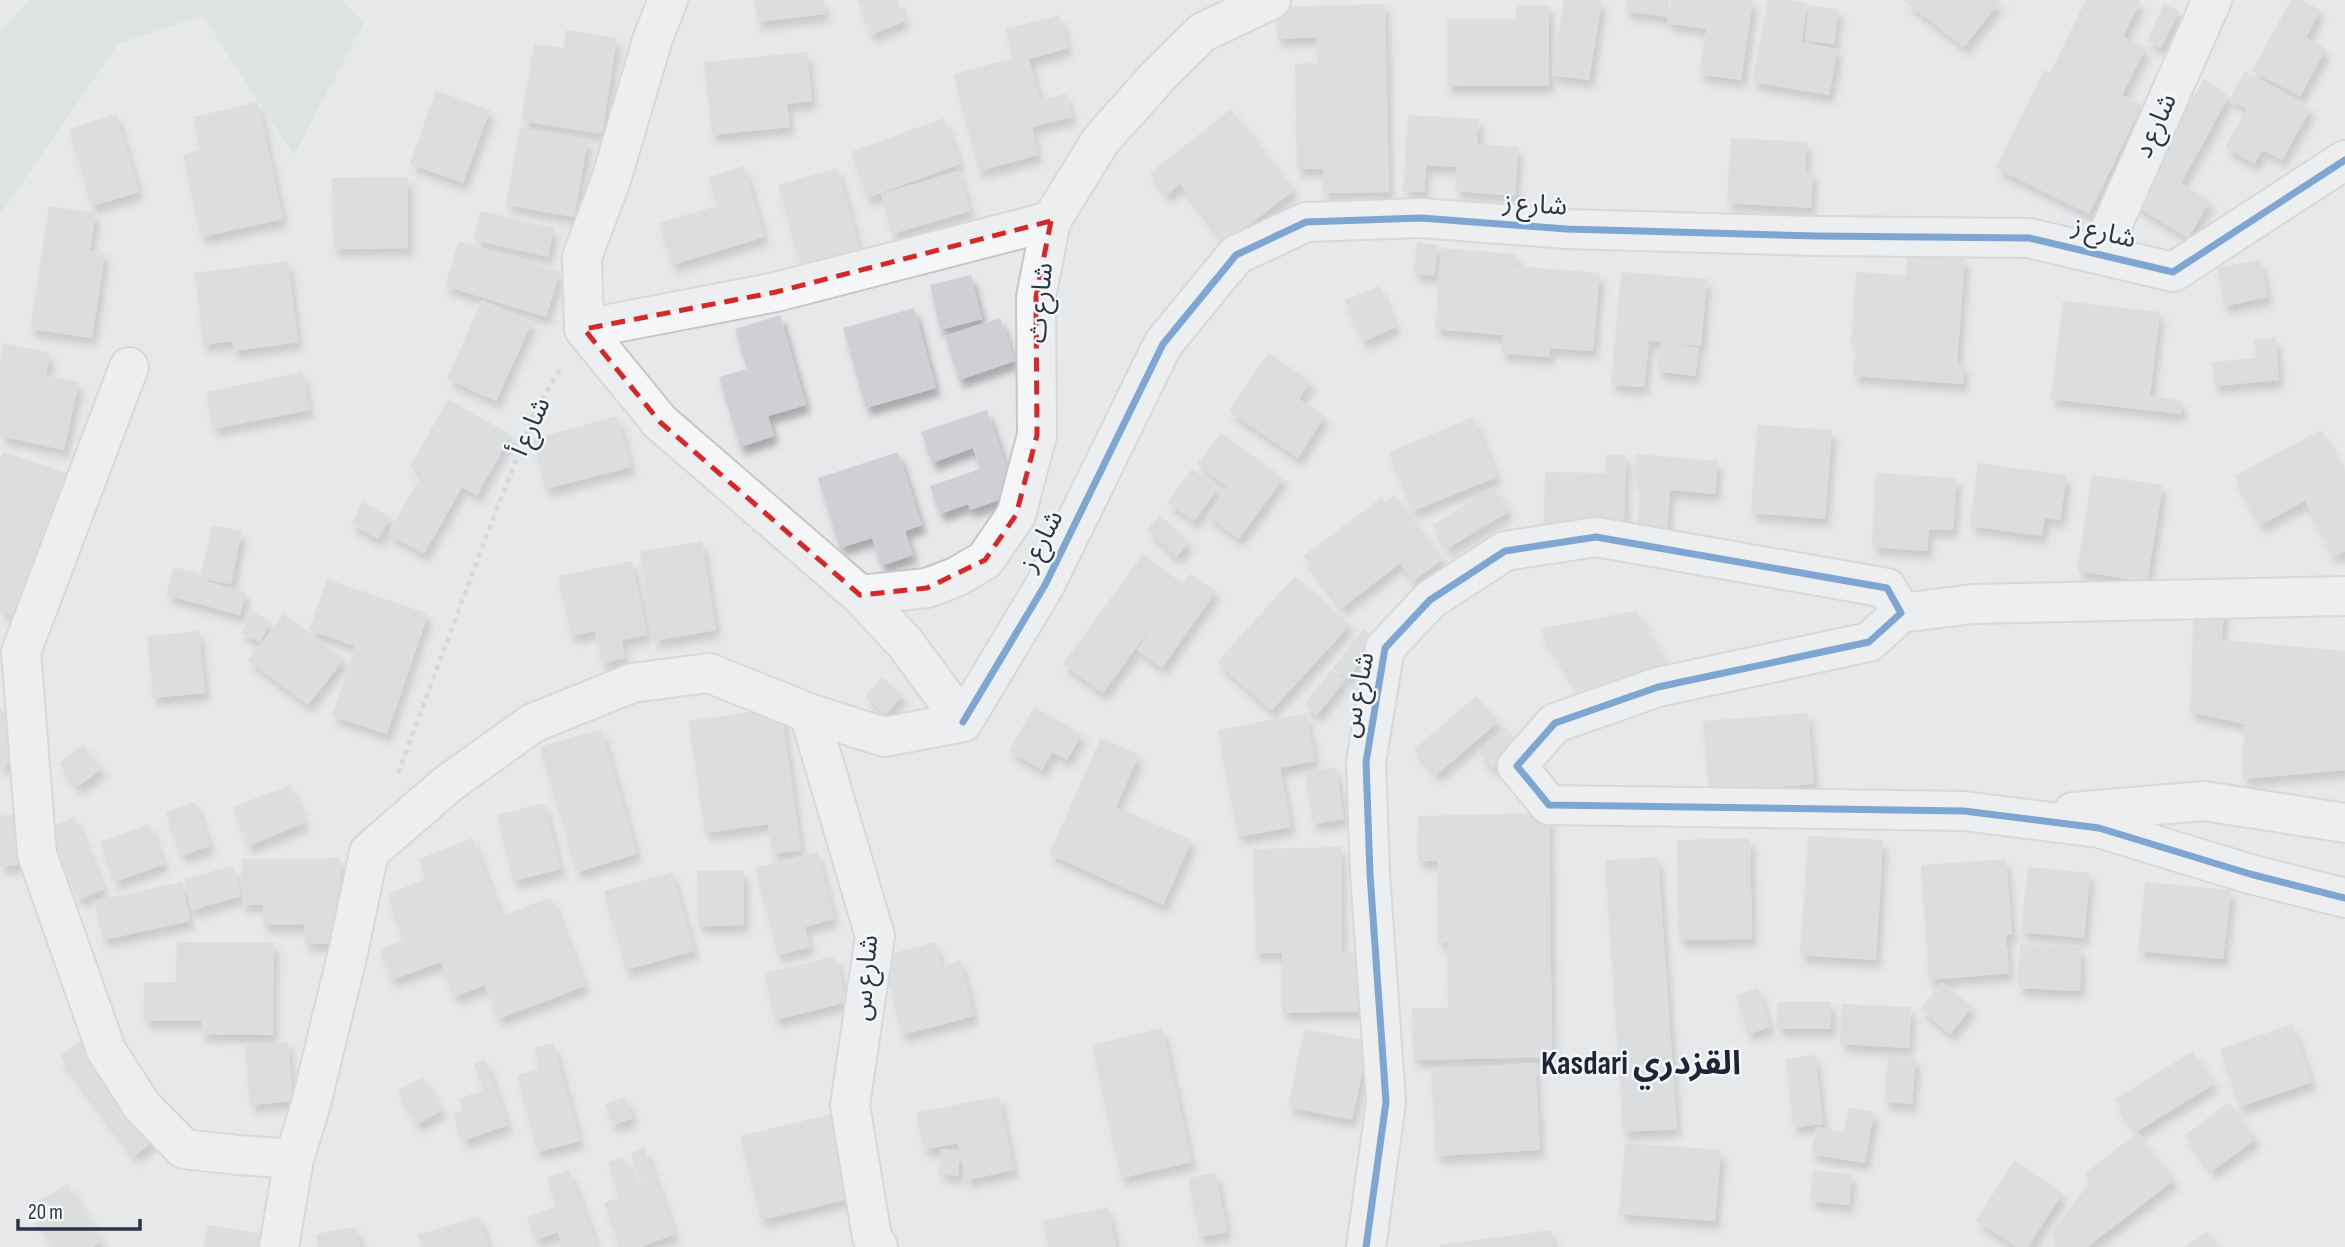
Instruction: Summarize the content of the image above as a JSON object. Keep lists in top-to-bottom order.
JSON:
{
  "streets": {
    "street": [
      "شارع ﺩ",
      "شارع ﺯ",
      "شارع ث",
      "شارع ﺱ"
    ],
    "path": ["شارع أ"]
  },
  "crossings": [
    ["شارع ﺩ", "شارع ﺯ"]
  ],
  "districts": ["Kasdari القزدري"],
  "scale_bar": "20 m"
}
